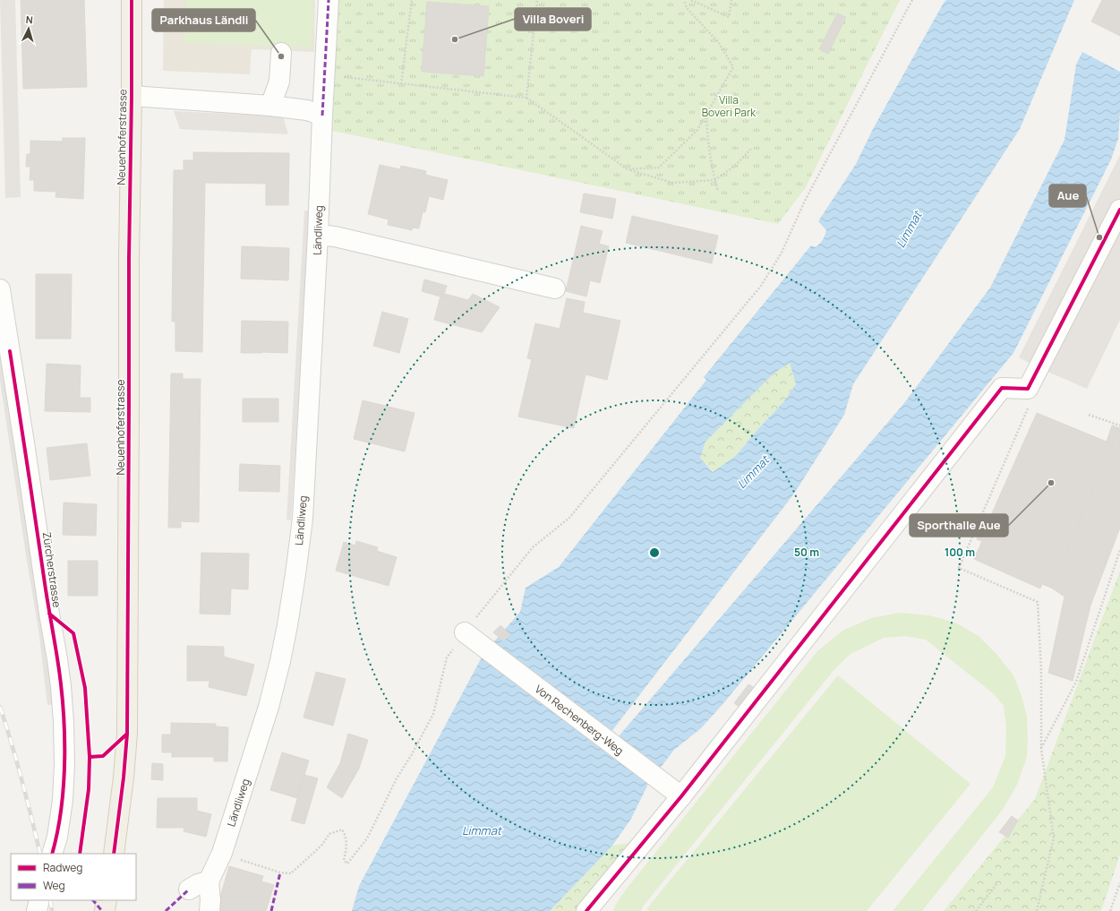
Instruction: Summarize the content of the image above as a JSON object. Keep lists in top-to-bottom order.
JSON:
{
  "streets": {
    "main road": ["Neuenhoferstrasse"],
    "street": ["Ländliweg", "Zürcherstrasse", "Von Rechenberg-Weg"]
  },
  "water": ["Limmat"],
  "parks": ["Villa Boveri Park"],
  "places": [
    "Villa Boveri",
    "Parkhaus Ländli",
    "Aue",
    "Sporthalle Aue"
  ],
  "legend": ["Radweg", "Weg"],
  "north": "top",
  "rings": ["50 m", "100 m"]
}
